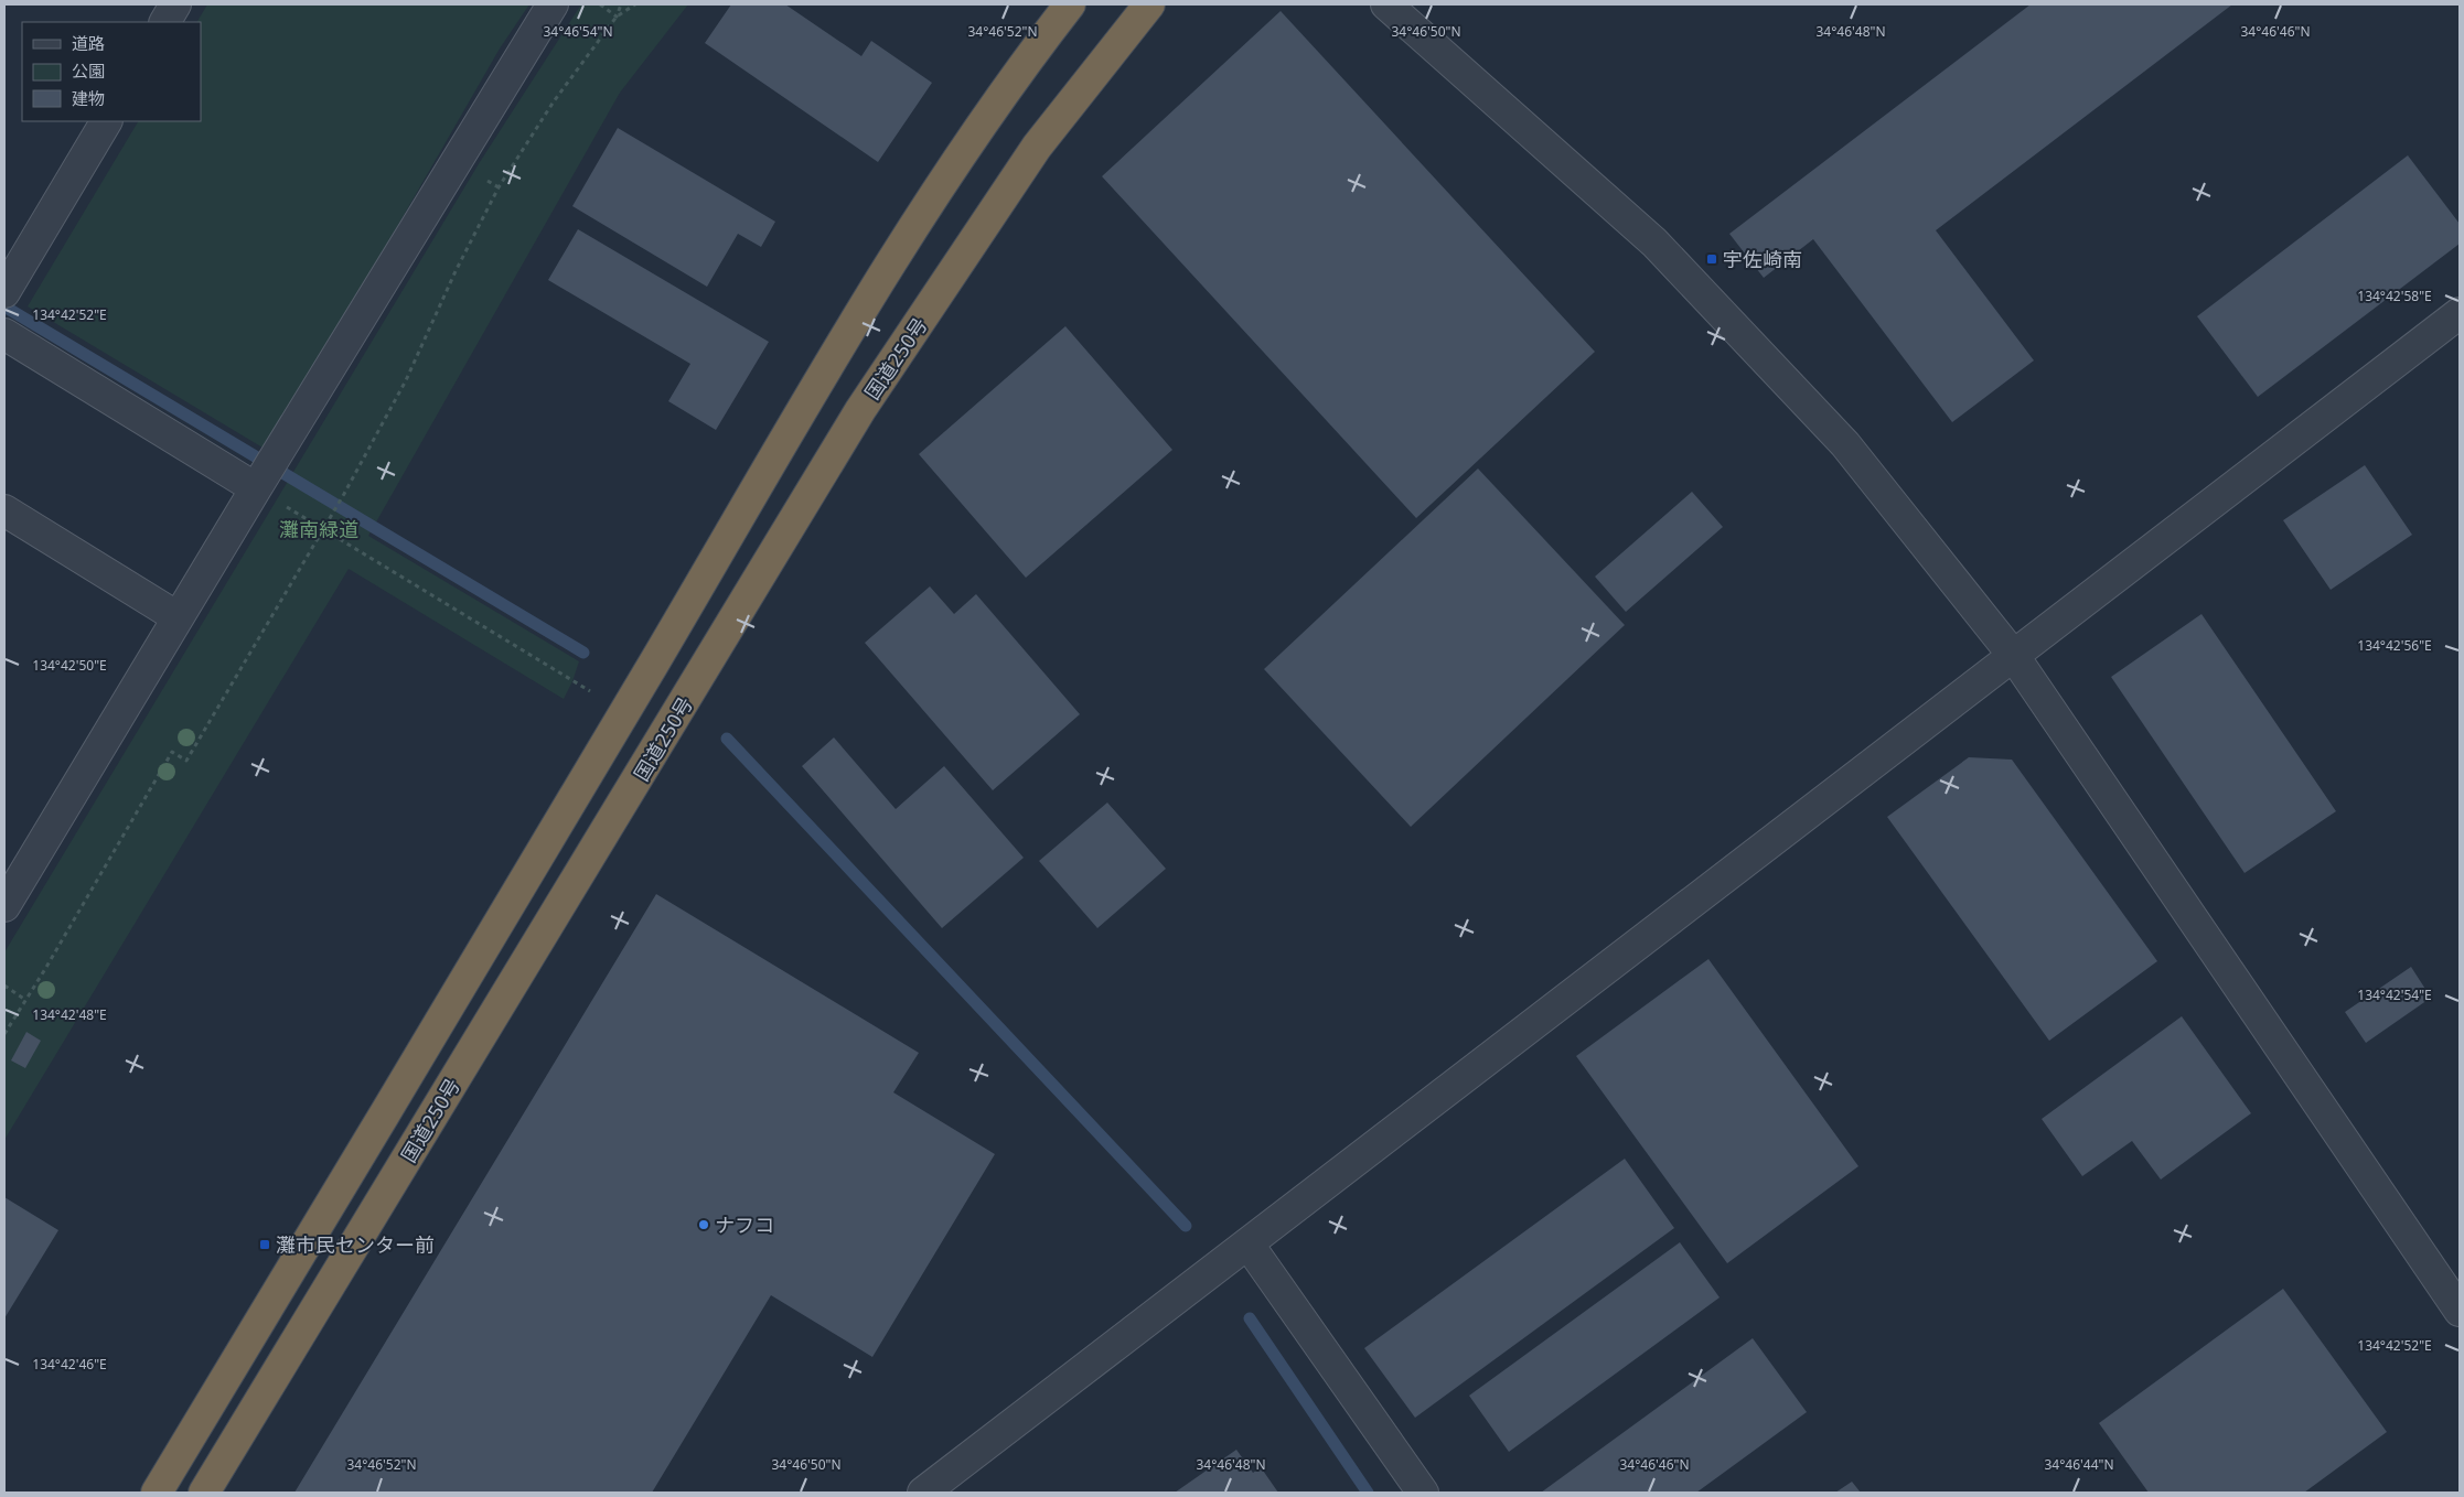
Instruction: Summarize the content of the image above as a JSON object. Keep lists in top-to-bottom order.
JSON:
{
  "streets": {
    "highway": ["国道250号"]
  },
  "parks": ["灘南緑道"],
  "places": {
    "transit": ["宇佐崎南", "灘市民センター前"],
    "other": ["ナフコ"]
  },
  "legend": ["道路", "公園", "建物"],
  "coordinates": [
    "34°46'54\"N",
    "34°46'52\"N",
    "34°46'50\"N",
    "34°46'48\"N",
    "34°46'46\"N",
    "134°42'58\"E",
    "134°42'52\"E",
    "134°42'56\"E",
    "134°42'50\"E",
    "134°42'54\"E",
    "134°42'48\"E",
    "134°42'46\"E",
    "34°46'44\"N"
  ]
}
